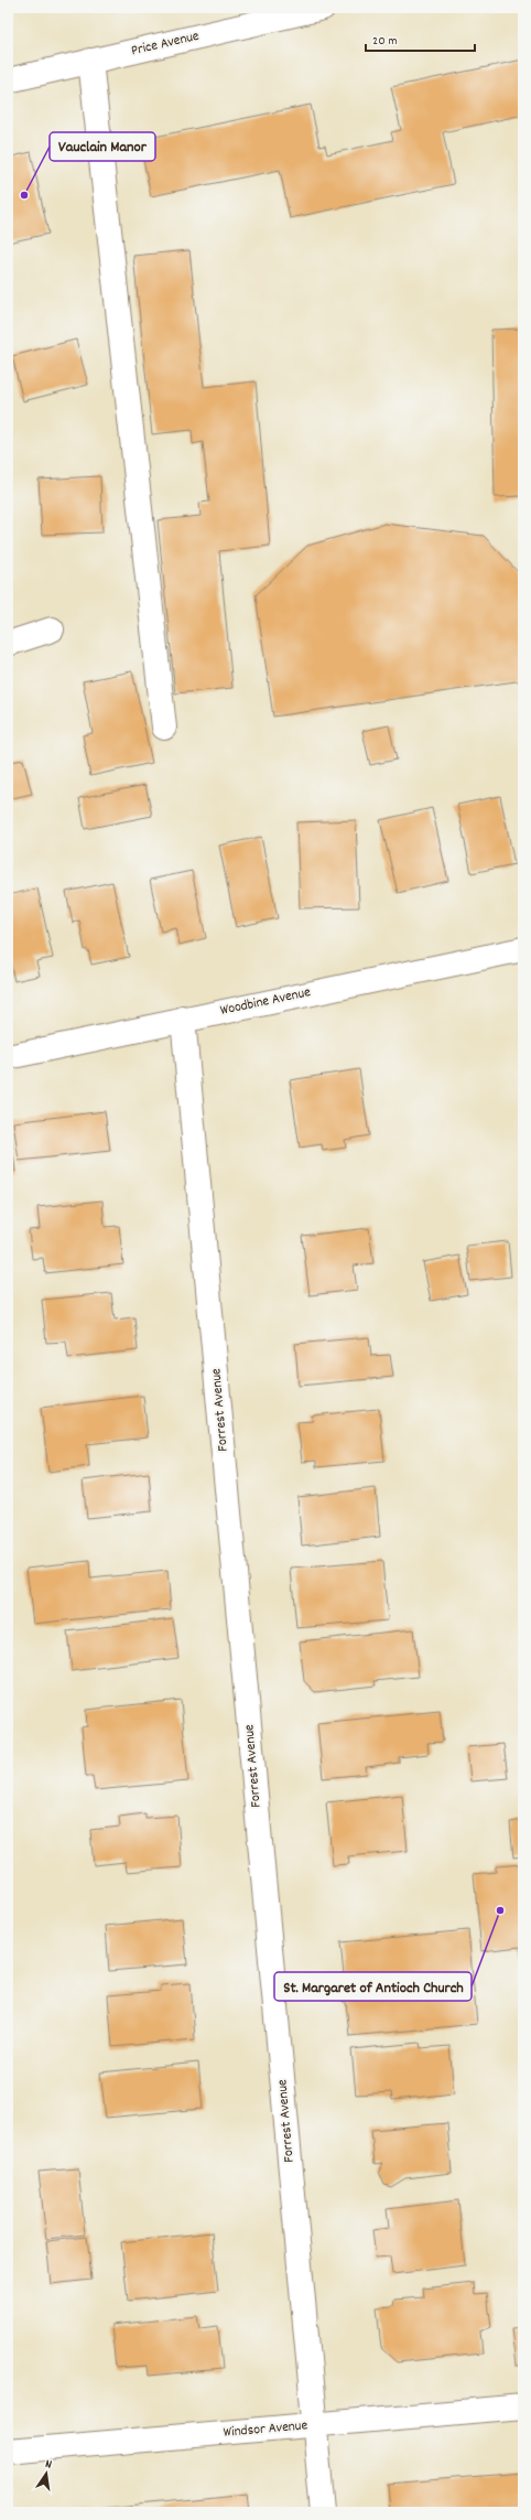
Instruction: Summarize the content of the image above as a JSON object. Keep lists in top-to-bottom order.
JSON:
{
  "streets": {
    "street": [
      "Price Avenue",
      "Woodbine Avenue",
      "Forrest Avenue",
      "Windsor Avenue"
    ]
  },
  "crossings": [
    ["Woodbine Avenue", "Forrest Avenue"],
    ["Forrest Avenue", "Windsor Avenue"]
  ],
  "places": ["Vauclain Manor", "St. Margaret of Antioch Church"],
  "scale_bar": "20 m",
  "north": "top"
}
